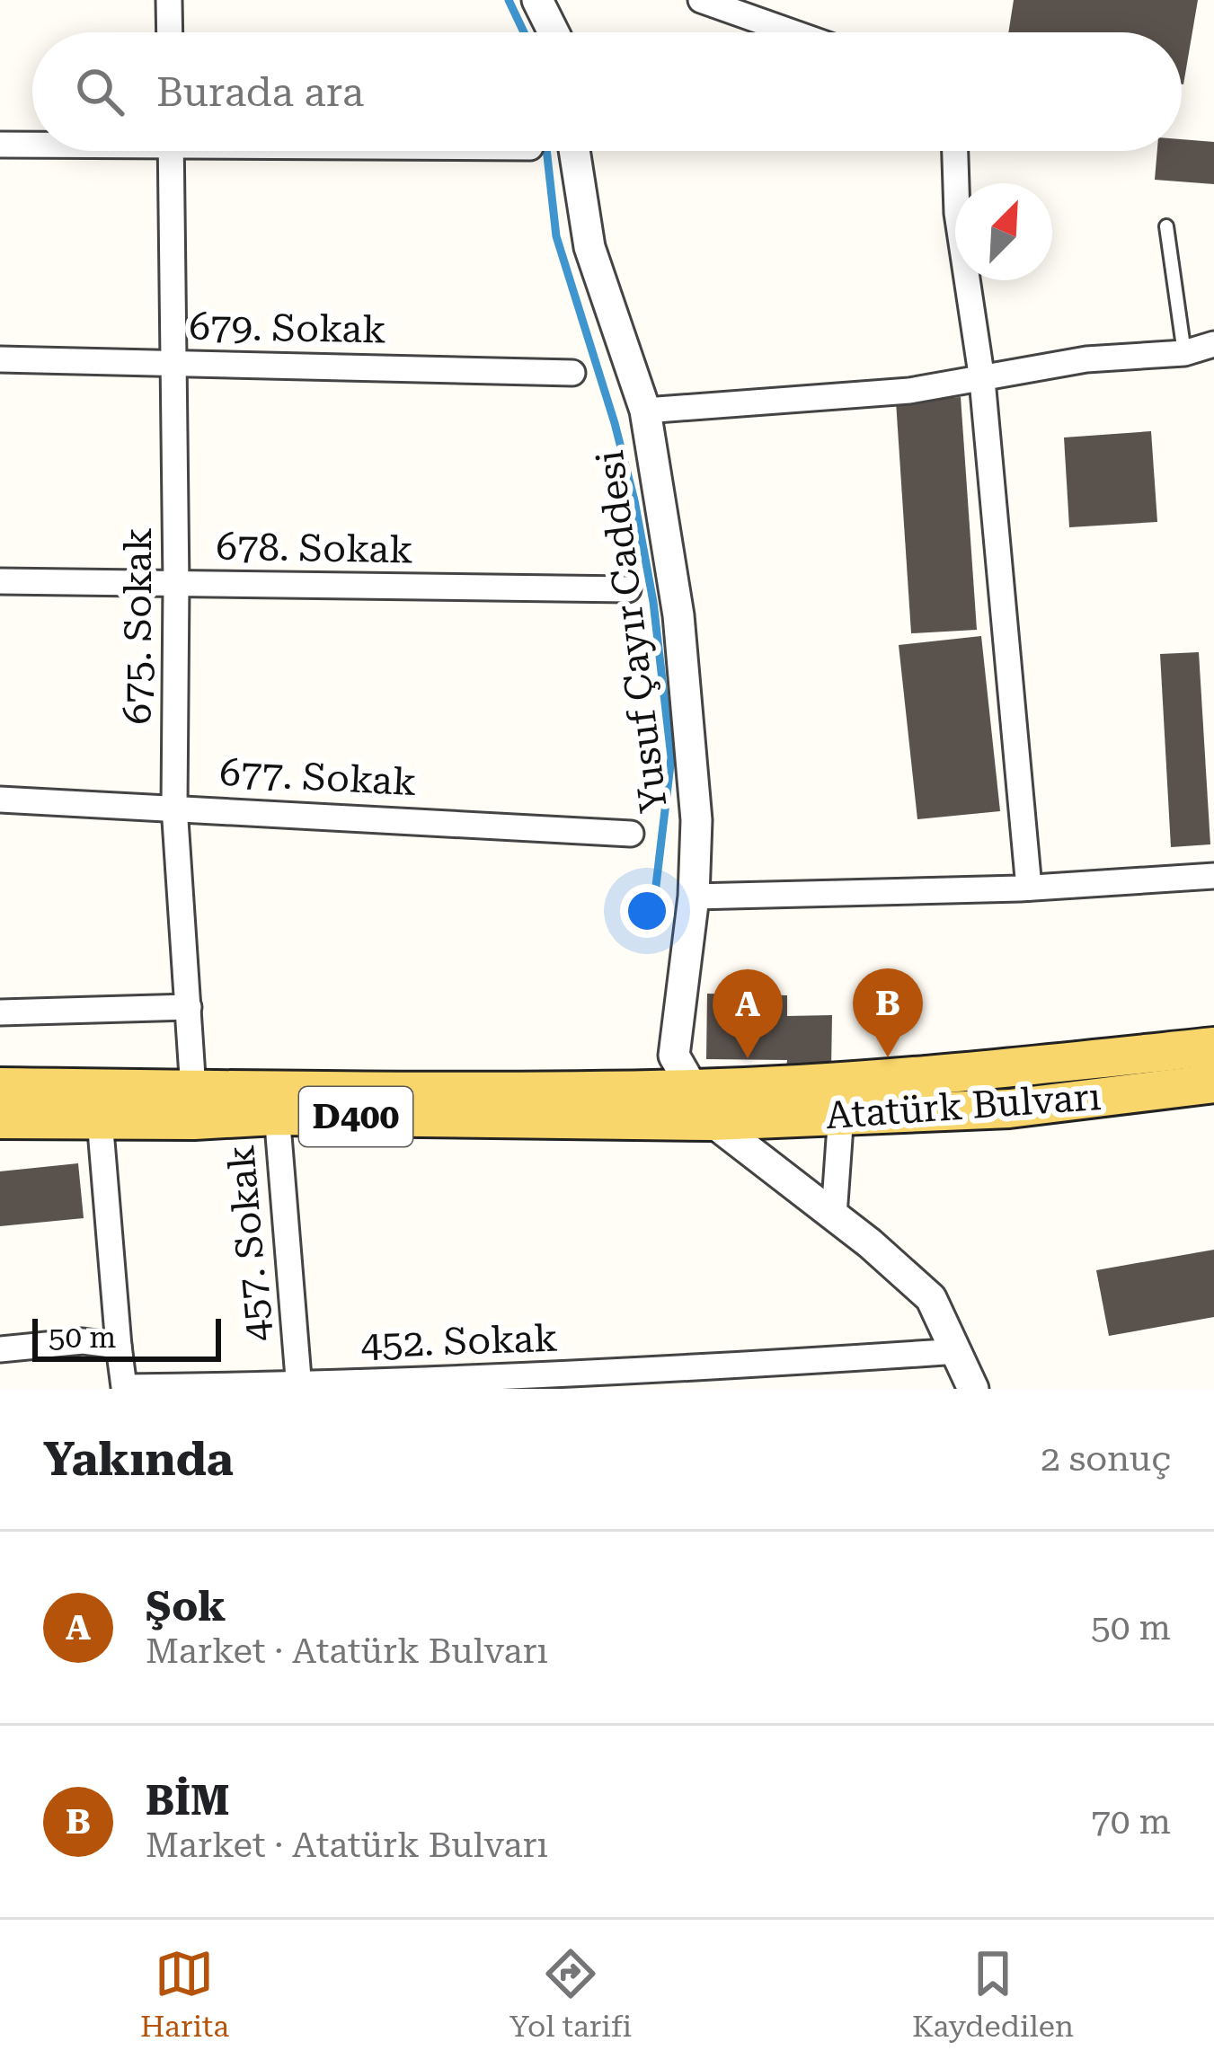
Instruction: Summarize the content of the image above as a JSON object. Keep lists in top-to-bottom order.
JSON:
{
  "streets": {
    "main road": ["Atatürk Bulvarı", "D400"],
    "street": [
      "679. Sokak",
      "678. Sokak",
      "675. Sokak",
      "Yusuf Çayır Caddesi",
      "677. Sokak",
      "457. Sokak",
      "452. Sokak"
    ]
  },
  "crossings": [
    ["679. Sokak", "675. Sokak"],
    ["678. Sokak", "675. Sokak"],
    ["675. Sokak", "677. Sokak"],
    ["675. Sokak", "D400"],
    ["Yusuf Çayır Caddesi", "Atatürk Bulvarı"],
    ["Yusuf Çayır Caddesi", "D400"],
    ["Atatürk Bulvarı", "D400"],
    ["D400", "457. Sokak"],
    ["457. Sokak", "452. Sokak"]
  ],
  "scale_bar": "50 m",
  "north": "top right",
  "page": {
    "search": "Burada ara",
    "pins": ["B", "A"],
    "scale": "50 m",
    "heading": ["Yakında", "2 sonuç"],
    "list": [
      {
        "mark": "A",
        "name": "Şok",
        "note": "Market · Atatürk Bulvarı",
        "value": "50 m"
      },
      {
        "mark": "B",
        "name": "BİM",
        "note": "Market · Atatürk Bulvarı",
        "value": "70 m"
      }
    ],
    "nav": ["Harita", "Yol tarifi", "Kaydedilen"]
  }
}
